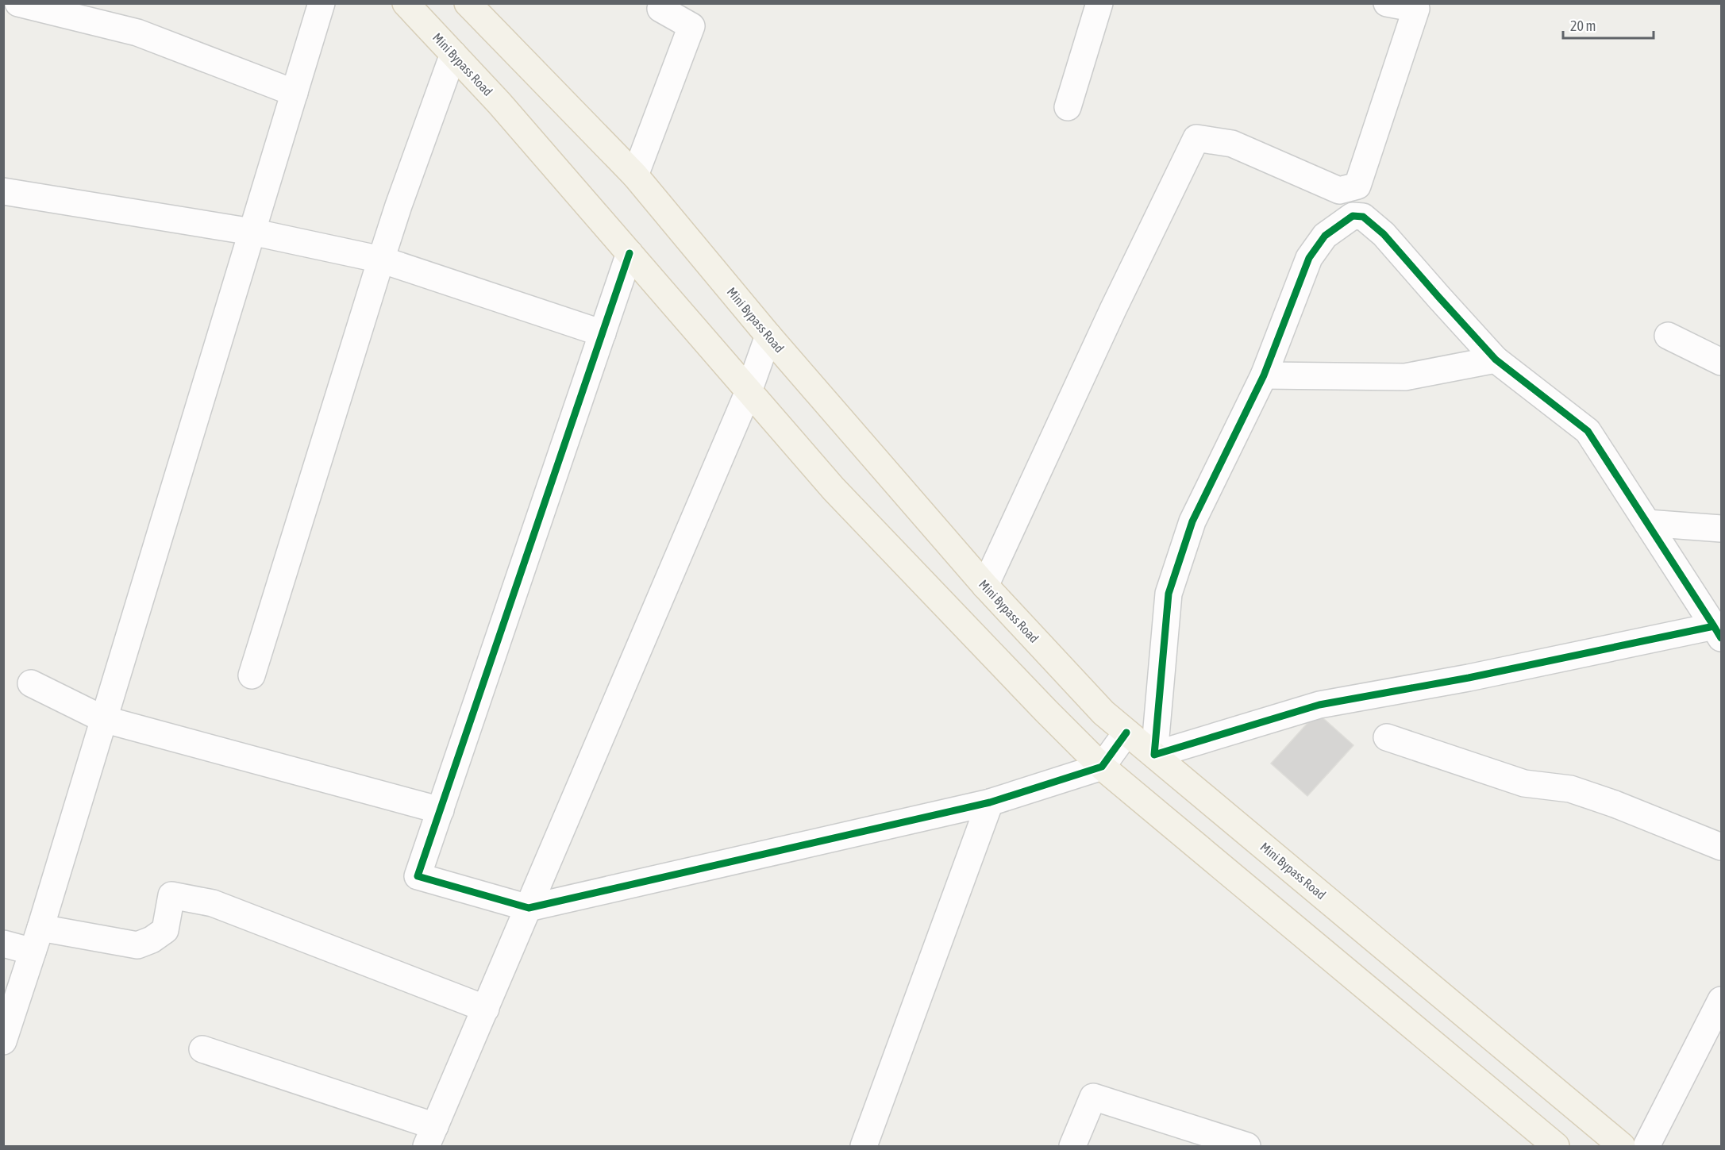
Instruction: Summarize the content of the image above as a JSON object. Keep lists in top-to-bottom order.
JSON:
{
  "streets": {
    "main road": ["Mini Bypass Road"]
  },
  "scale_bar": "20 m"
}
